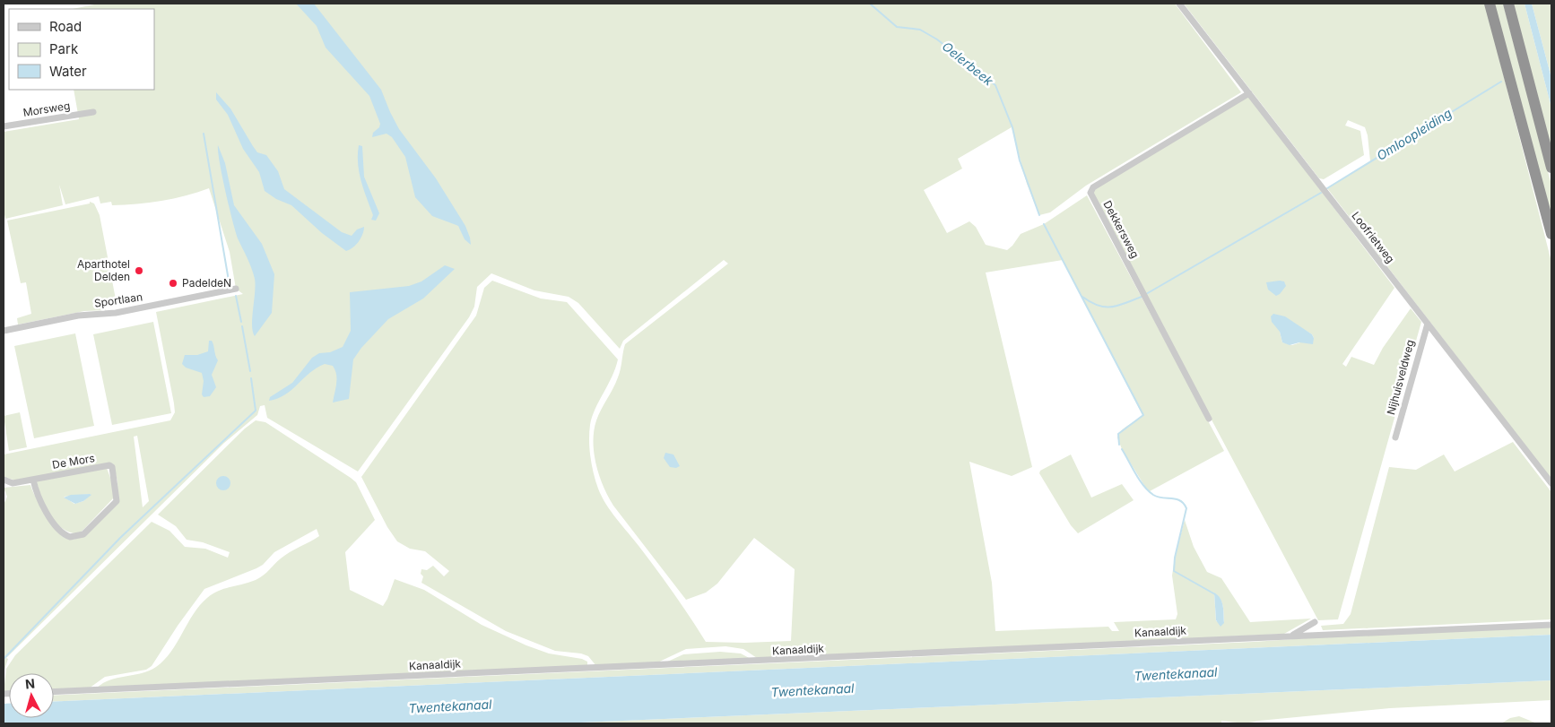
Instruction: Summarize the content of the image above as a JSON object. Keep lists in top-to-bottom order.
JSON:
{
  "streets": {
    "street": [
      "Morsweg",
      "Dekkersweg",
      "Loofrietweg",
      "Sportlaan",
      "Nijhuisveldweg",
      "De Mors",
      "Kanaaldijk"
    ]
  },
  "crossings": [
    ["Dekkersweg", "Loofrietweg"],
    ["Loofrietweg", "Nijhuisveldweg"]
  ],
  "water": ["Oelerbeek", "Omloopleiding", "Twentekanaal"],
  "places": ["Aparthotel Delden", "PadeldeN"],
  "legend": ["Road", "Park", "Water"],
  "north": "top"
}
